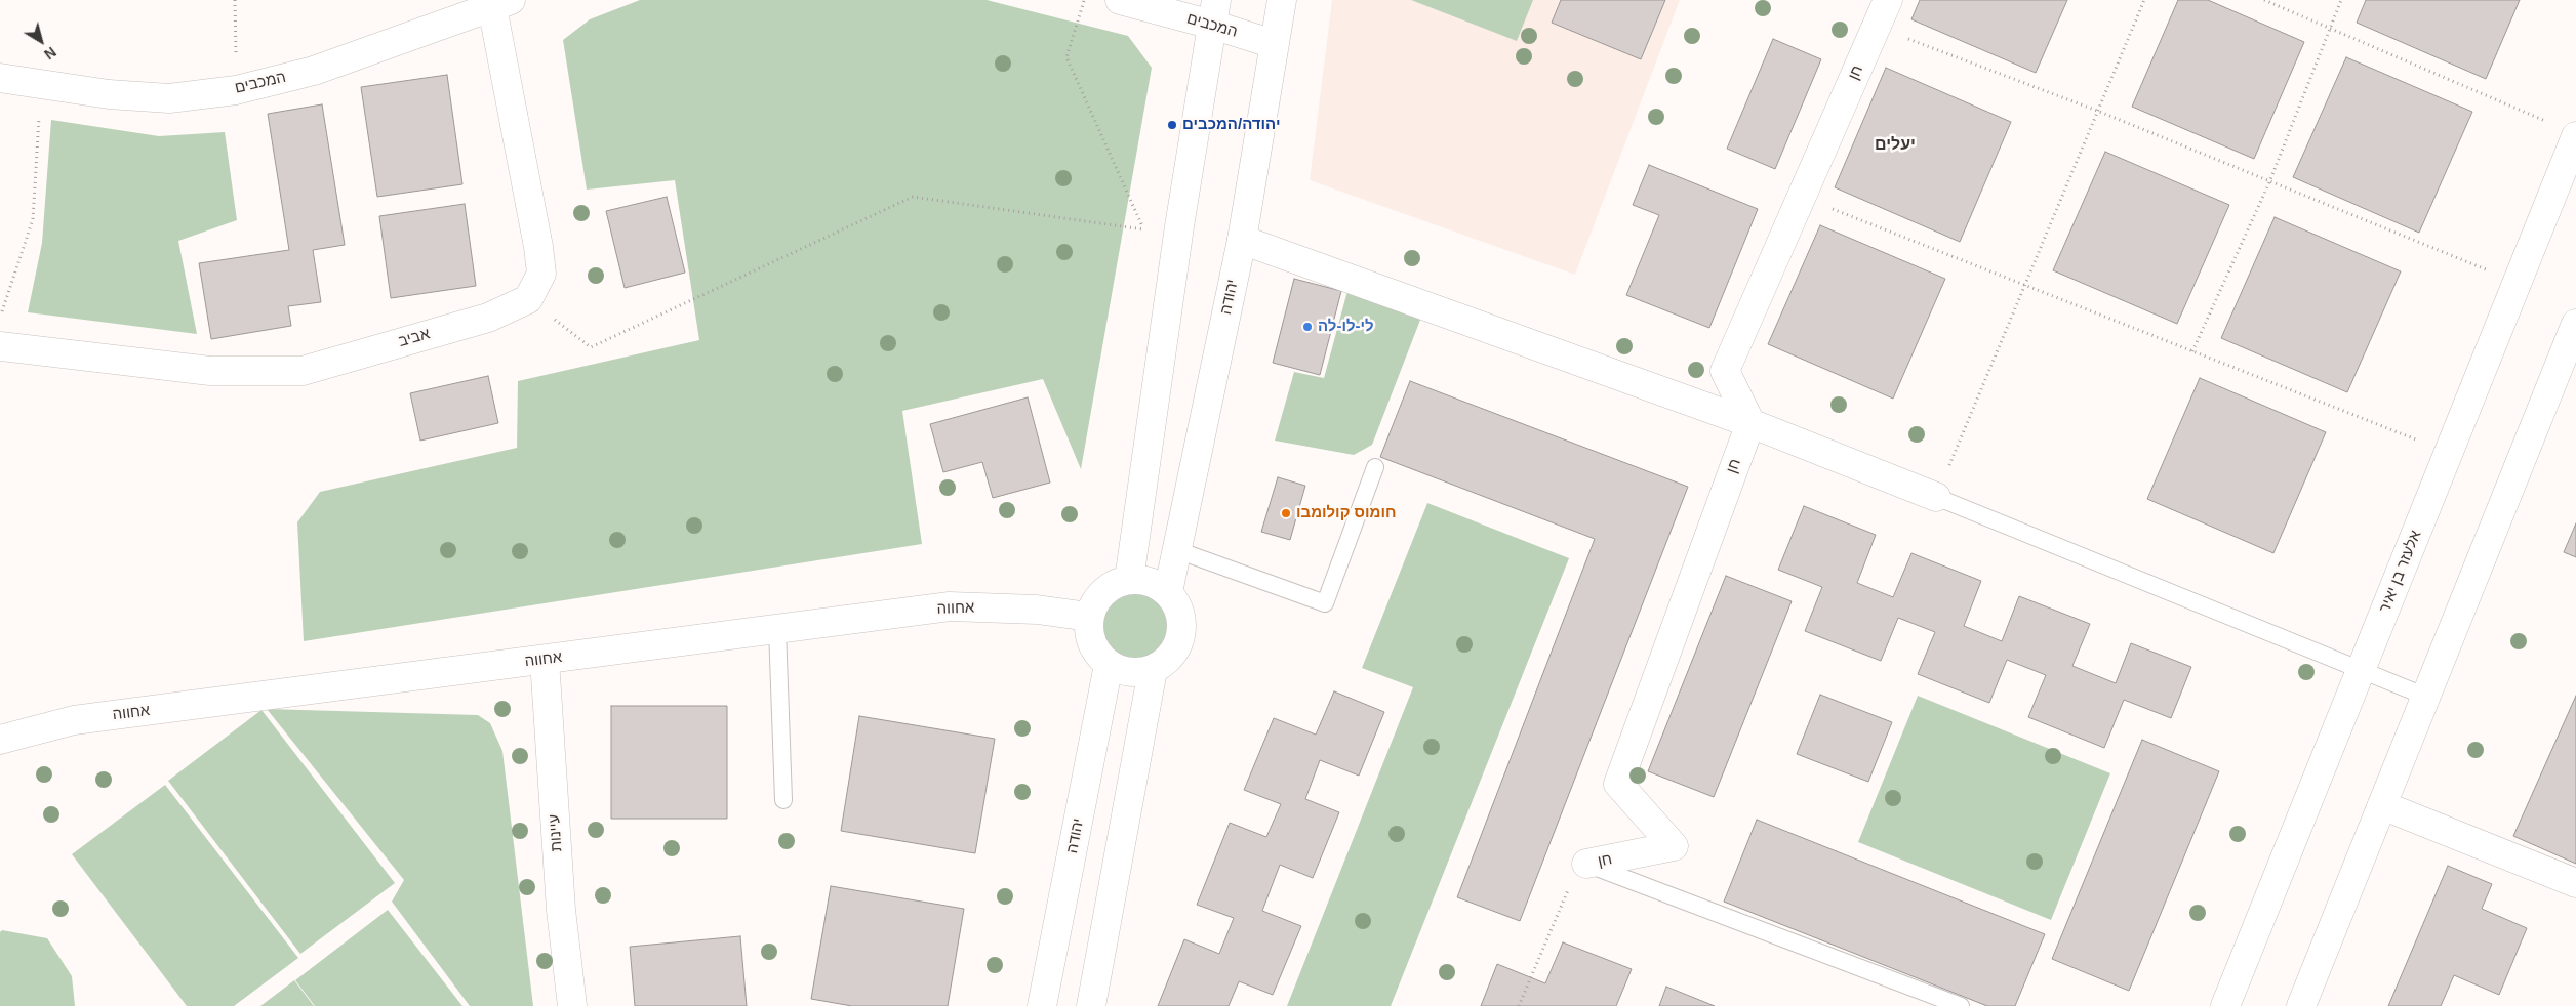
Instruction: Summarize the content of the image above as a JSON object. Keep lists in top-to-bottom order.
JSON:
{
  "streets": {
    "street": [
      "המכבים",
      "חן",
      "יהודה",
      "אביב",
      "אלעזר בן יאיר",
      "אחווה",
      "עיינות"
    ]
  },
  "crossings": [
    ["המכבים", "יהודה"],
    ["יהודה", "אחווה"],
    ["אחווה", "עיינות"]
  ],
  "districts": ["יעלים"],
  "places": ["יהודה/המכבים", "לי-לו-לה", "חומוס קולומבו"],
  "north": "bottom right"
}
